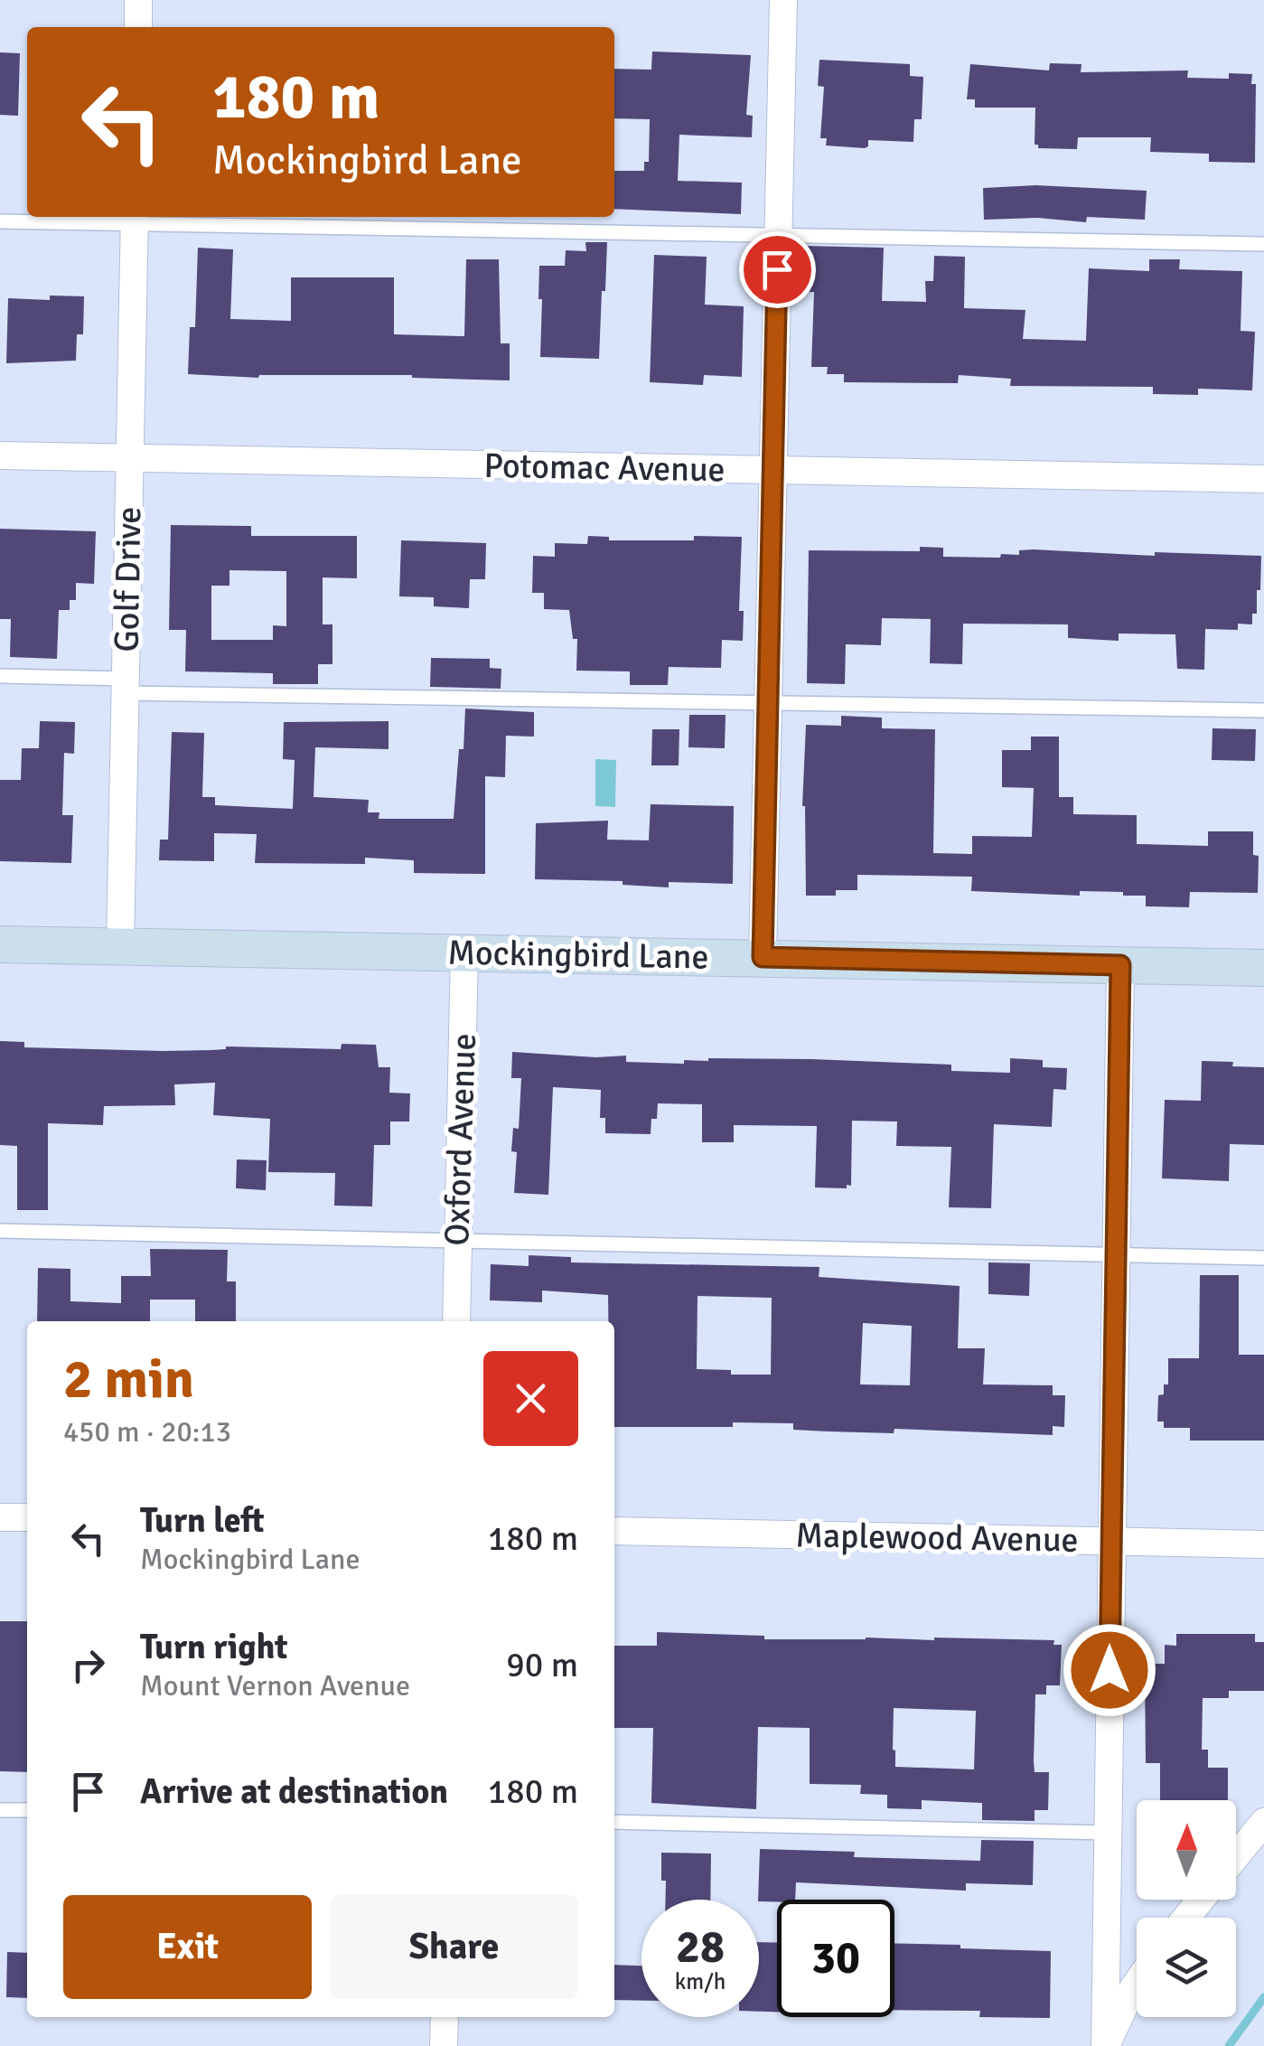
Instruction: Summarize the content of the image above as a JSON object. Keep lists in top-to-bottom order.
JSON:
{
  "streets": {
    "main road": ["Mockingbird Lane"],
    "street": [
      "Potomac Avenue",
      "Golf Drive",
      "Oxford Avenue",
      "Maplewood Avenue"
    ]
  },
  "crossings": [
    ["Potomac Avenue", "Golf Drive"],
    ["Golf Drive", "Mockingbird Lane"],
    ["Mockingbird Lane", "Oxford Avenue"]
  ],
  "north": "top",
  "page": {
    "turn": ["180 m", "Mockingbird Lane"],
    "heading": ["2 min", "450 m · 20:13"],
    "list": [
      {
        "name": "Turn left",
        "note": "Mockingbird Lane",
        "value": "180 m"
      },
      {
        "name": "Turn right",
        "note": "Mount Vernon Avenue",
        "value": "90 m"
      },
      {
        "name": "Arrive at destination",
        "value": "180 m"
      }
    ],
    "buttons": ["Exit", "Share"],
    "speed": "28 km/h",
    "limit": "30"
  }
}
